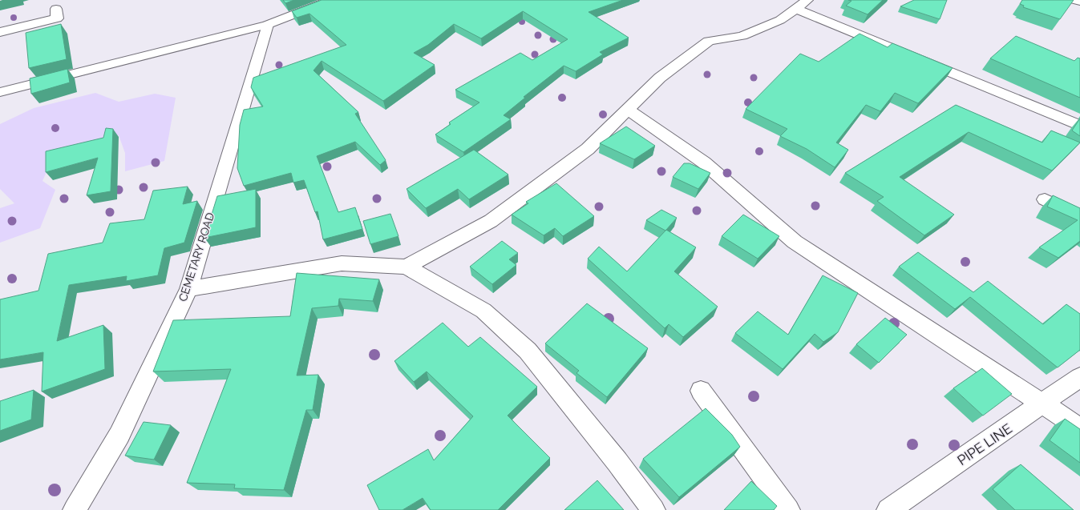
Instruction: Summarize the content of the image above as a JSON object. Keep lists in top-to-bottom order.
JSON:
{
  "streets": {
    "street": ["CEMETARY ROAD", "PIPE LINE"]
  }
}
